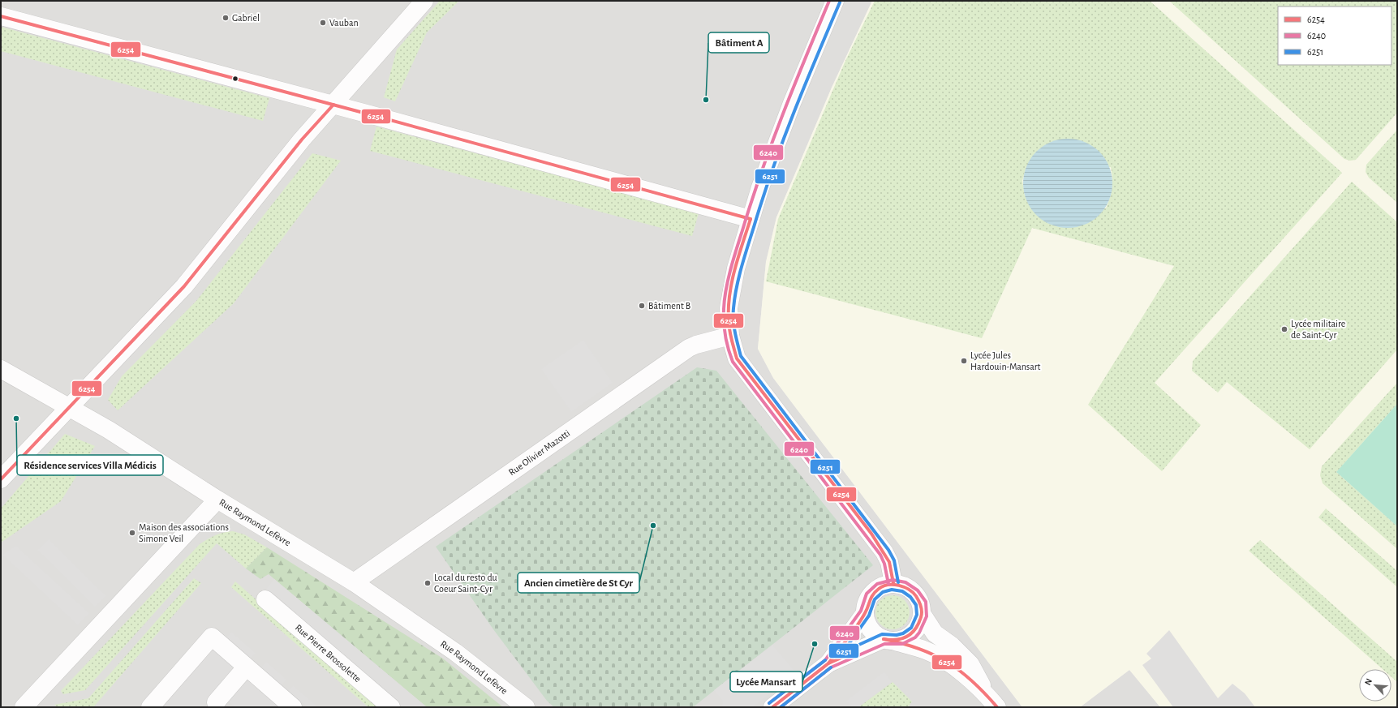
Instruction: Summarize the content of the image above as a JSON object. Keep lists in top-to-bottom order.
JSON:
{
  "streets": {
    "street": ["Rue Olivier Mazotti", "Rue Raymond Lefèvre", "Rue Pierre Brossolette"]
  },
  "crossings": [
    ["Rue Olivier Mazotti", "Rue Raymond Lefèvre"]
  ],
  "places": [
    "Gabriel",
    "Vauban",
    "Bâtiment A",
    "Bâtiment B",
    "Lycée militaire de Saint-Cyr",
    "Lycée Jules Hardouin-Mansart",
    "Résidence services Villa Médicis",
    "Ancien cimetière de St Cyr",
    "Maison des associations Simone Veil",
    "Local du resto du Coeur Saint-Cyr",
    "Lycée Mansart"
  ],
  "lines": ["transit line 6240", "transit line 6251", "transit line 6254"],
  "legend": ["6254", "6240", "6251"],
  "north": "top left"
}
